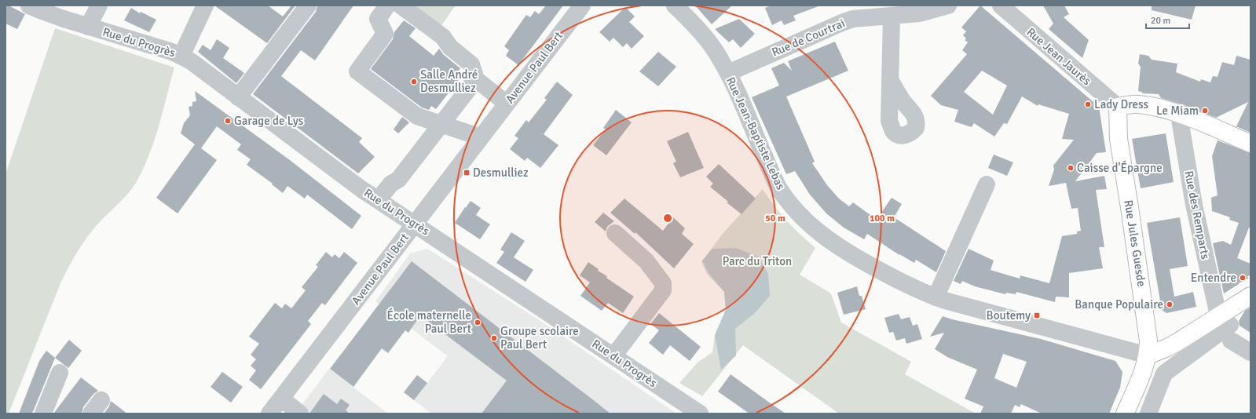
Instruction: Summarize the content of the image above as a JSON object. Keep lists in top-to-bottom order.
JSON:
{
  "streets": {
    "main road": ["Rue Jules Guesde"],
    "street": [
      "Rue de Courtrai",
      "Rue du Progrès",
      "Rue Jean Jaurès",
      "Avenue Paul Bert",
      "Rue Jean-Baptiste Lebas",
      "Rue des Remparts"
    ]
  },
  "crossings": [
    ["Rue de Courtrai", "Rue Jean-Baptiste Lebas"],
    ["Rue du Progrès", "Avenue Paul Bert"],
    ["Rue Jean Jaurès", "Rue Jules Guesde"],
    ["Rue Jean-Baptiste Lebas", "Rue Jules Guesde"]
  ],
  "parks": ["Parc du Triton"],
  "places": {
    "other": [
      "Salle André Desmulliez",
      "Lady Dress",
      "Le Miam",
      "Garage de Lys",
      "Caisse d'Épargne",
      "Entendre",
      "Banque Populaire",
      "École maternelle Paul Bert",
      "Groupe scolaire Paul Bert"
    ],
    "transit": ["Desmulliez", "Boutemy"]
  },
  "scale_bar": "20 m",
  "rings": ["50 m", "100 m"]
}
